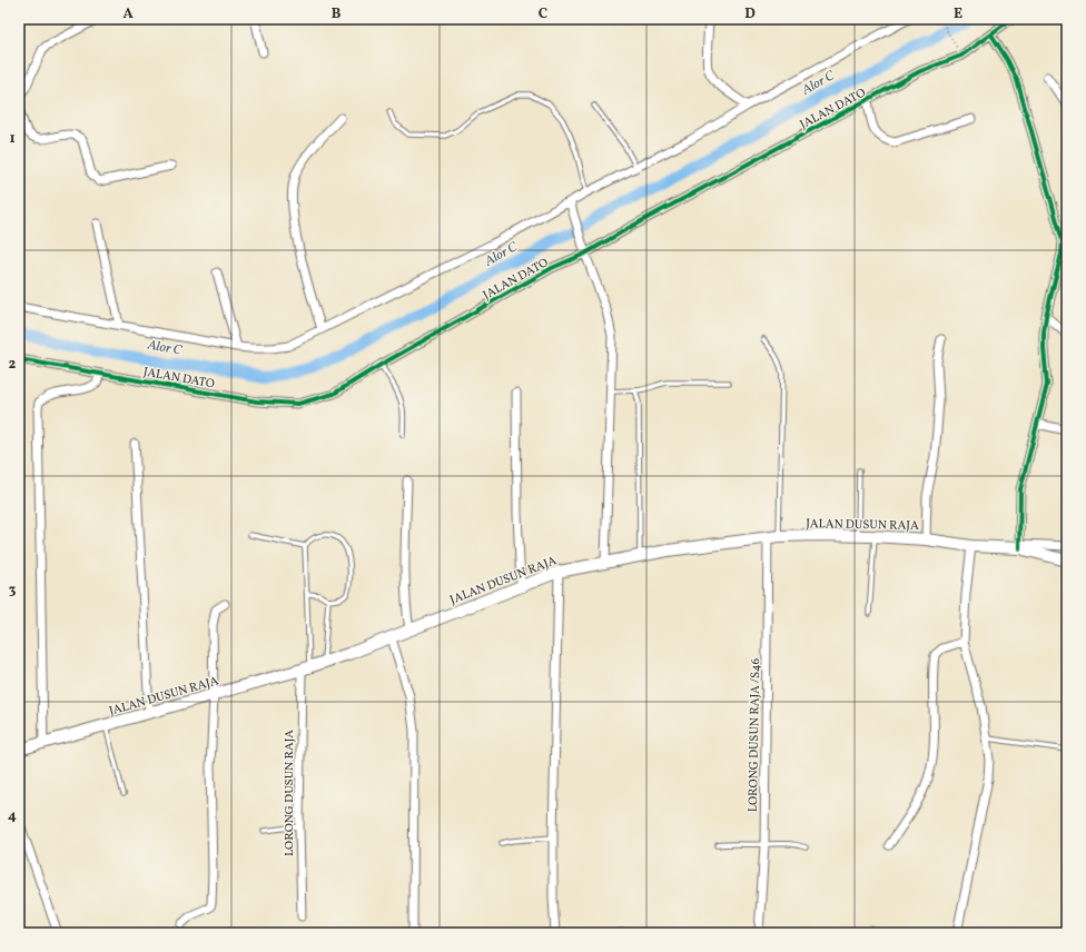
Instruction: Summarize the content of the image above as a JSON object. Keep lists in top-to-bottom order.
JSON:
{
  "streets": {
    "main road": ["JALAN DUSUN RAJA"],
    "street": ["JALAN DATO", "LORONG DUSUN RAJA /S46", "LORONG DUSUN RAJA"]
  },
  "crossings": [
    ["JALAN DUSUN RAJA", "LORONG DUSUN RAJA /S46"],
    ["JALAN DUSUN RAJA", "LORONG DUSUN RAJA"]
  ],
  "water": ["Alor C"],
  "grid": {
    "columns": [
      "A",
      "B",
      "C",
      "D",
      "E"
    ],
    "rows": [
      "1",
      "2",
      "3",
      "4"
    ]
  }
}
